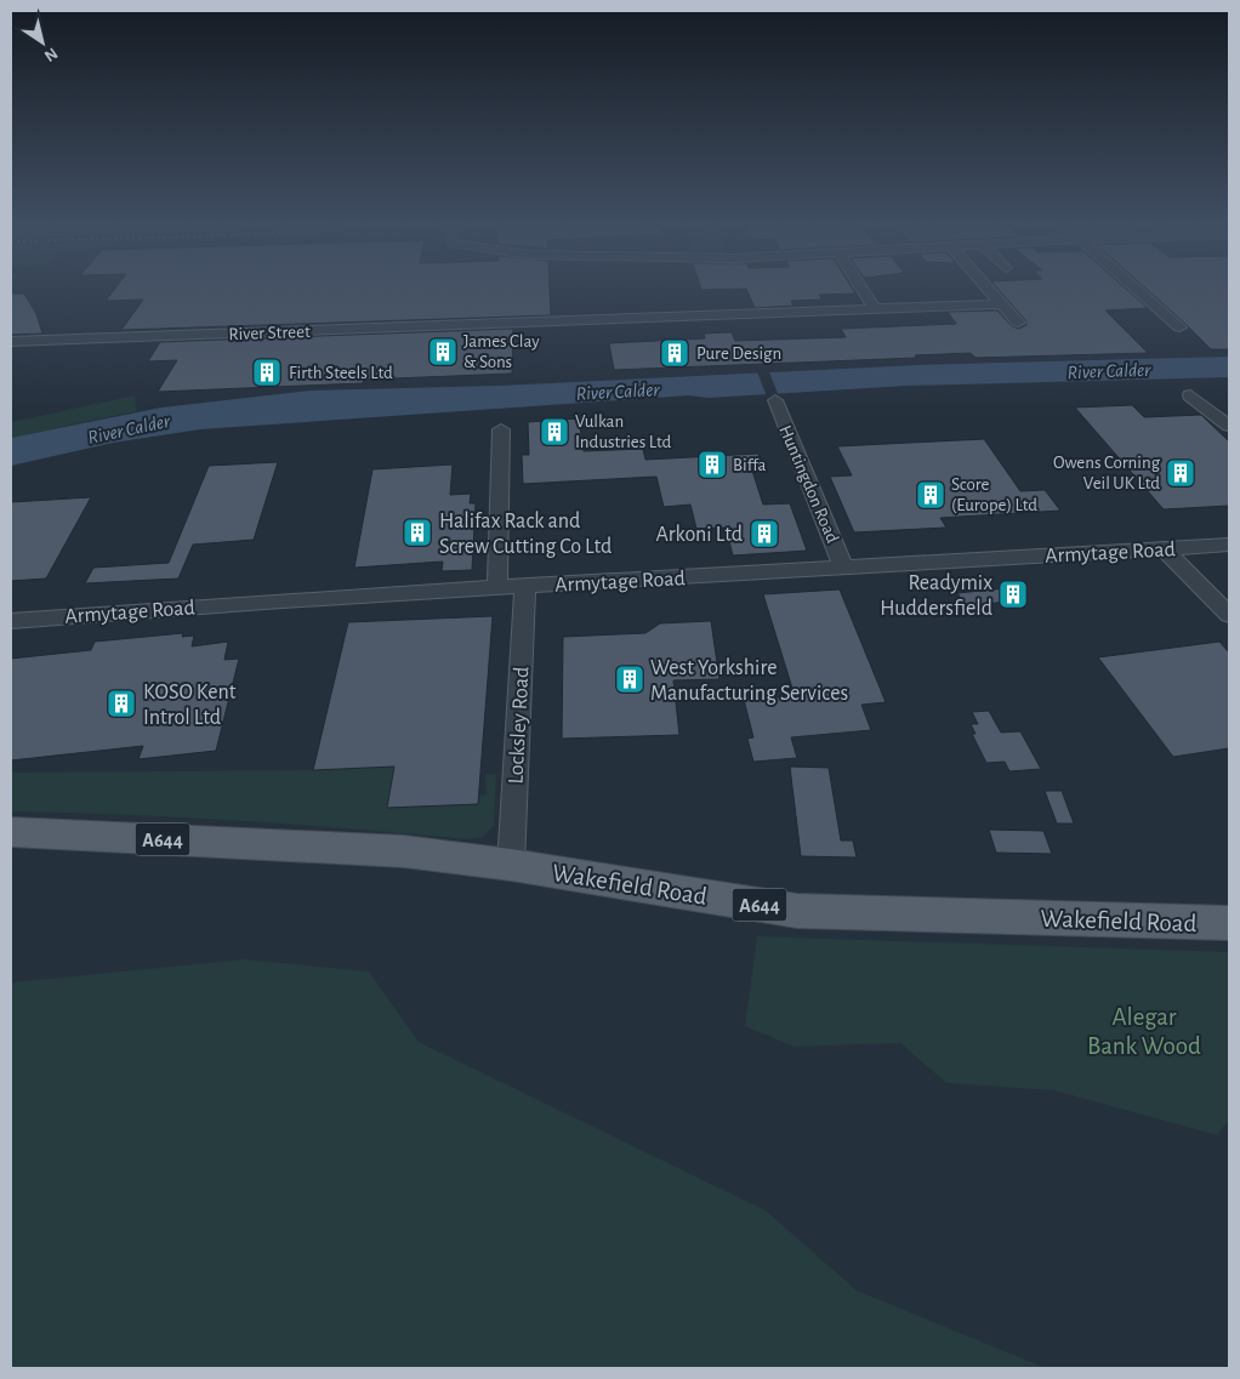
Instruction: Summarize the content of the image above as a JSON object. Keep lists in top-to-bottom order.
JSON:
{
  "streets": {
    "main road": ["A644", "Wakefield Road"],
    "street": [
      "River Street",
      "Huntingdon Road",
      "Armytage Road",
      "Locksley Road"
    ]
  },
  "crossings": [
    ["Huntingdon Road", "Armytage Road"],
    ["Armytage Road", "Locksley Road"],
    ["Locksley Road", "Wakefield Road"]
  ],
  "water": ["River Calder"],
  "parks": ["Alegar Bank Wood"],
  "places": {
    "building": [
      "James Clay & Sons",
      "Pure Design",
      "Firth Steels Ltd",
      "Vulkan Industries Ltd",
      "Biffa",
      "Owens Corning Veil UK Ltd",
      "Score (Europe) Ltd",
      "Halifax Rack and Screw Cutting Co Ltd",
      "Arkoni Ltd",
      "Readymix Huddersfield",
      "West Yorkshire Manufacturing Services",
      "KOSO Kent Introl Ltd"
    ]
  },
  "north": "bottom right"
}
